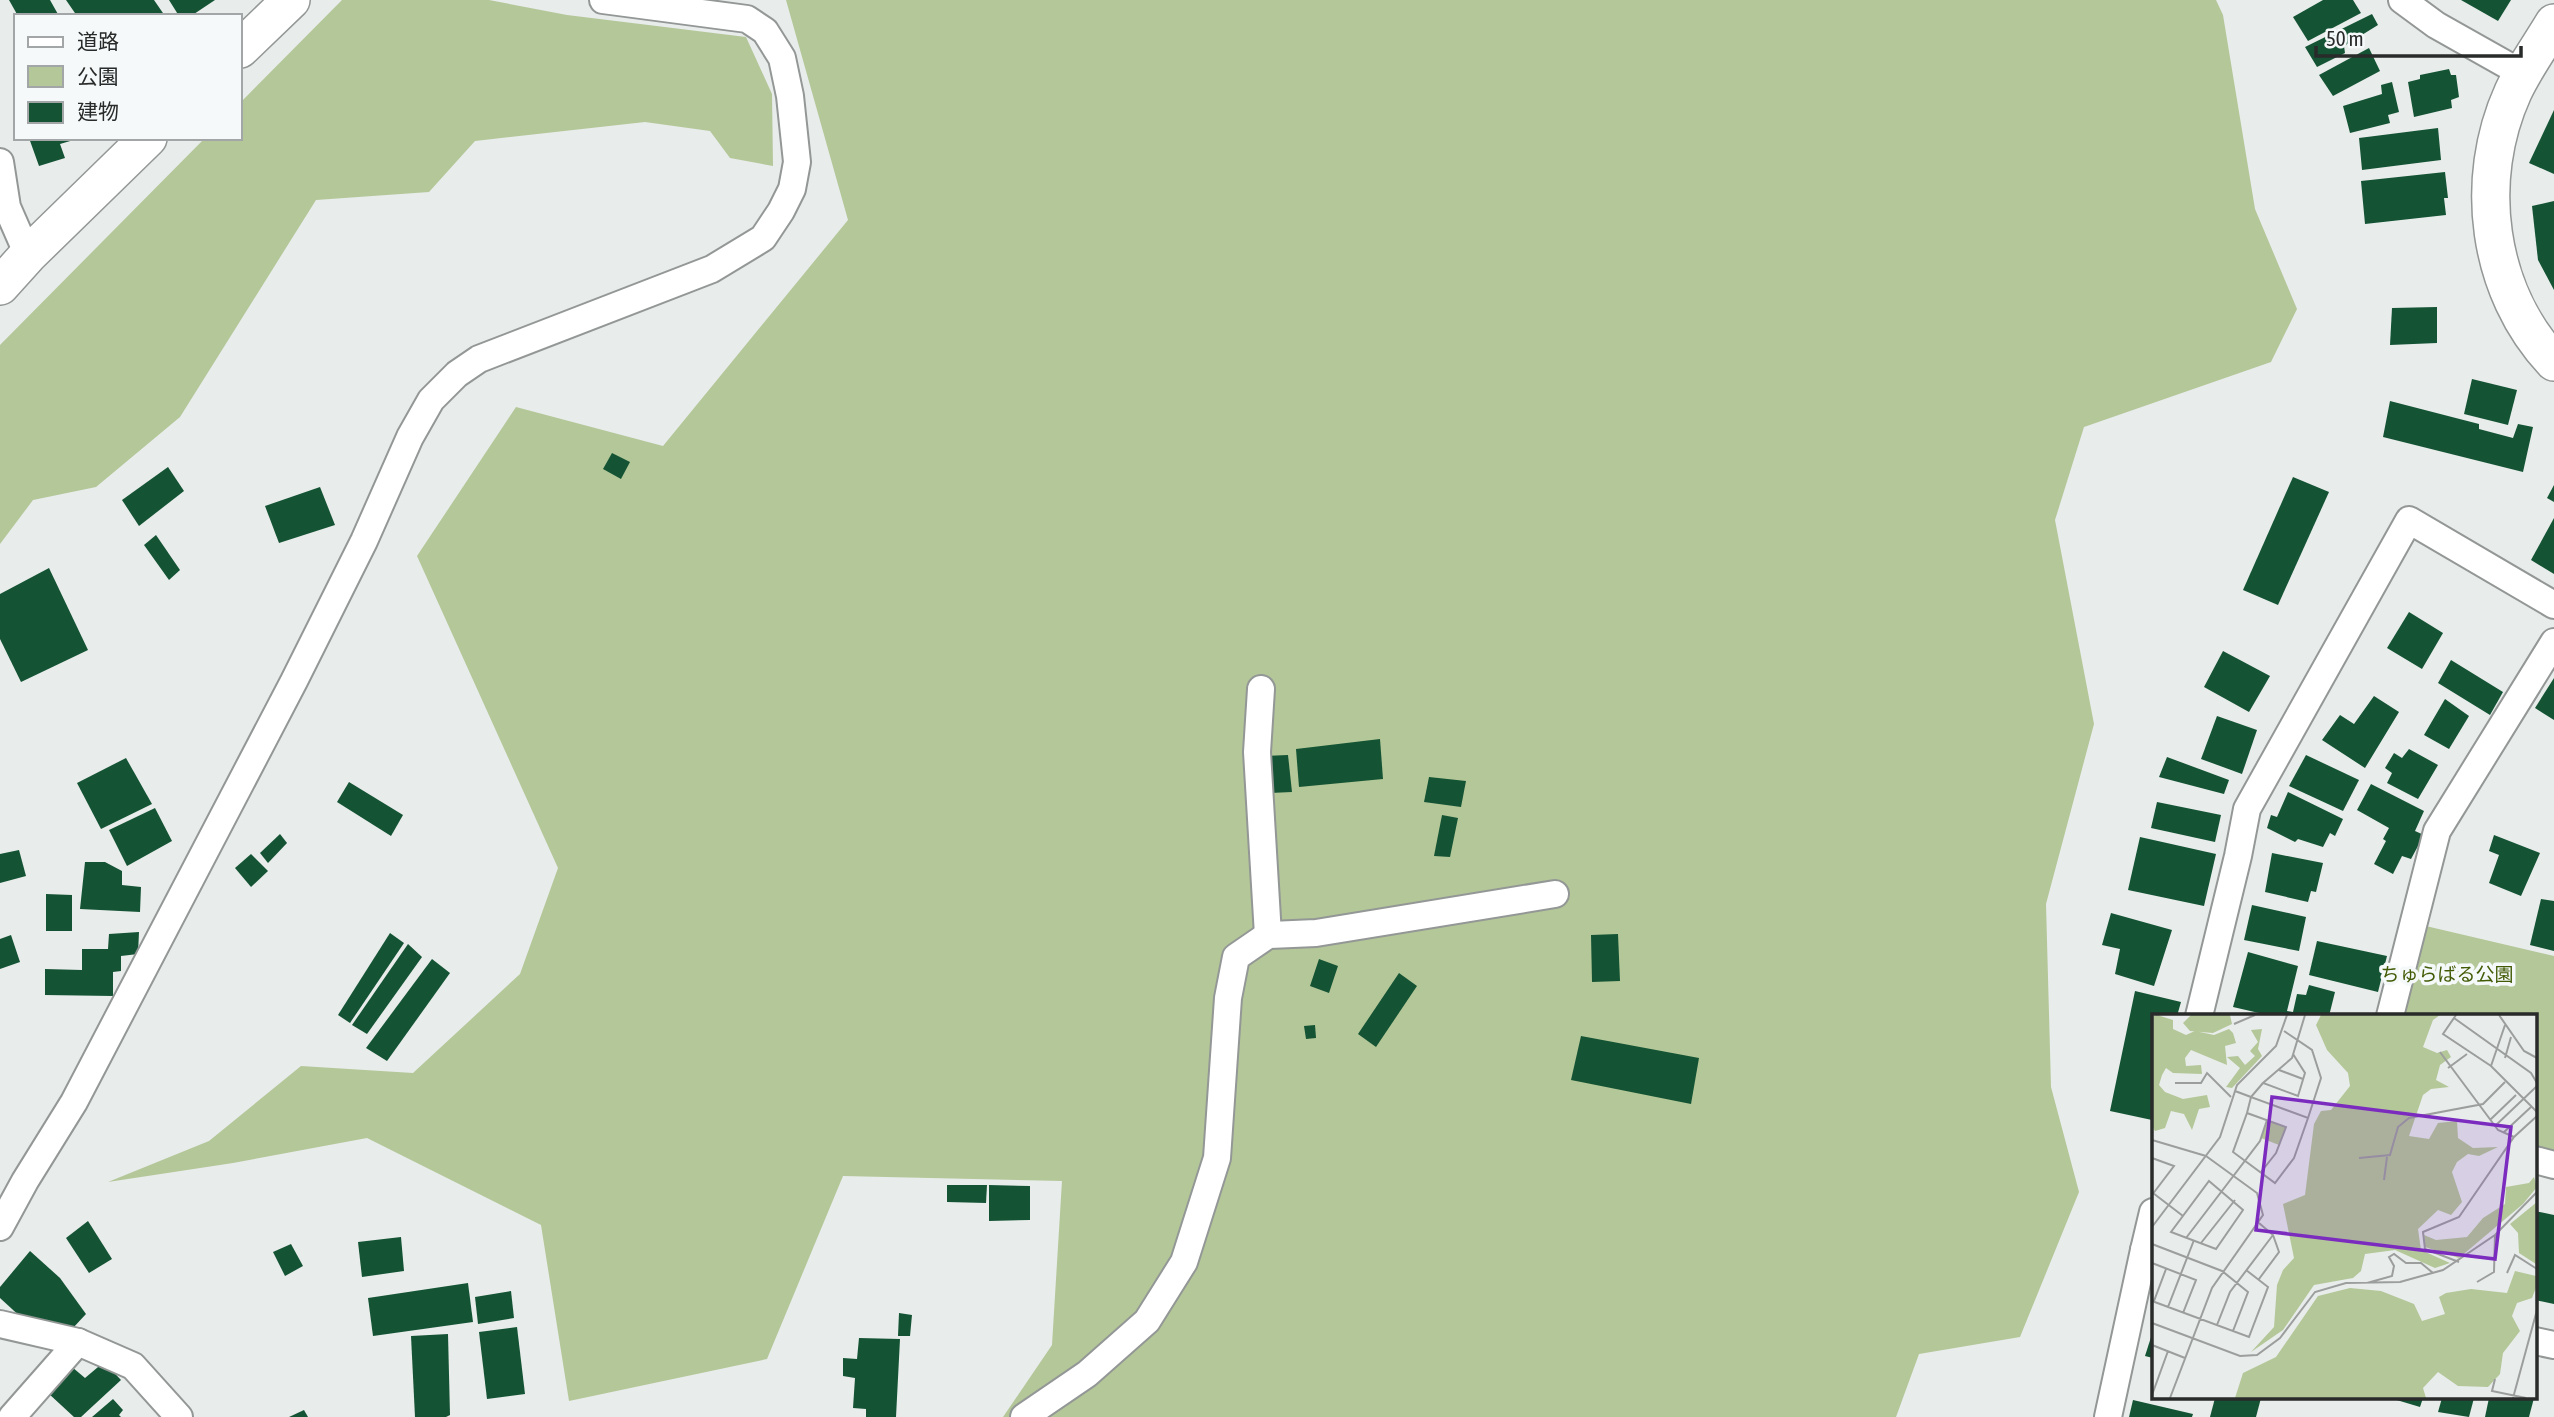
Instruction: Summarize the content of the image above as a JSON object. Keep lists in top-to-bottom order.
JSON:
{
  "parks": ["ちゅらばる公園"],
  "legend": ["道路", "公園", "建物"],
  "scale_bar": "50 m"
}
